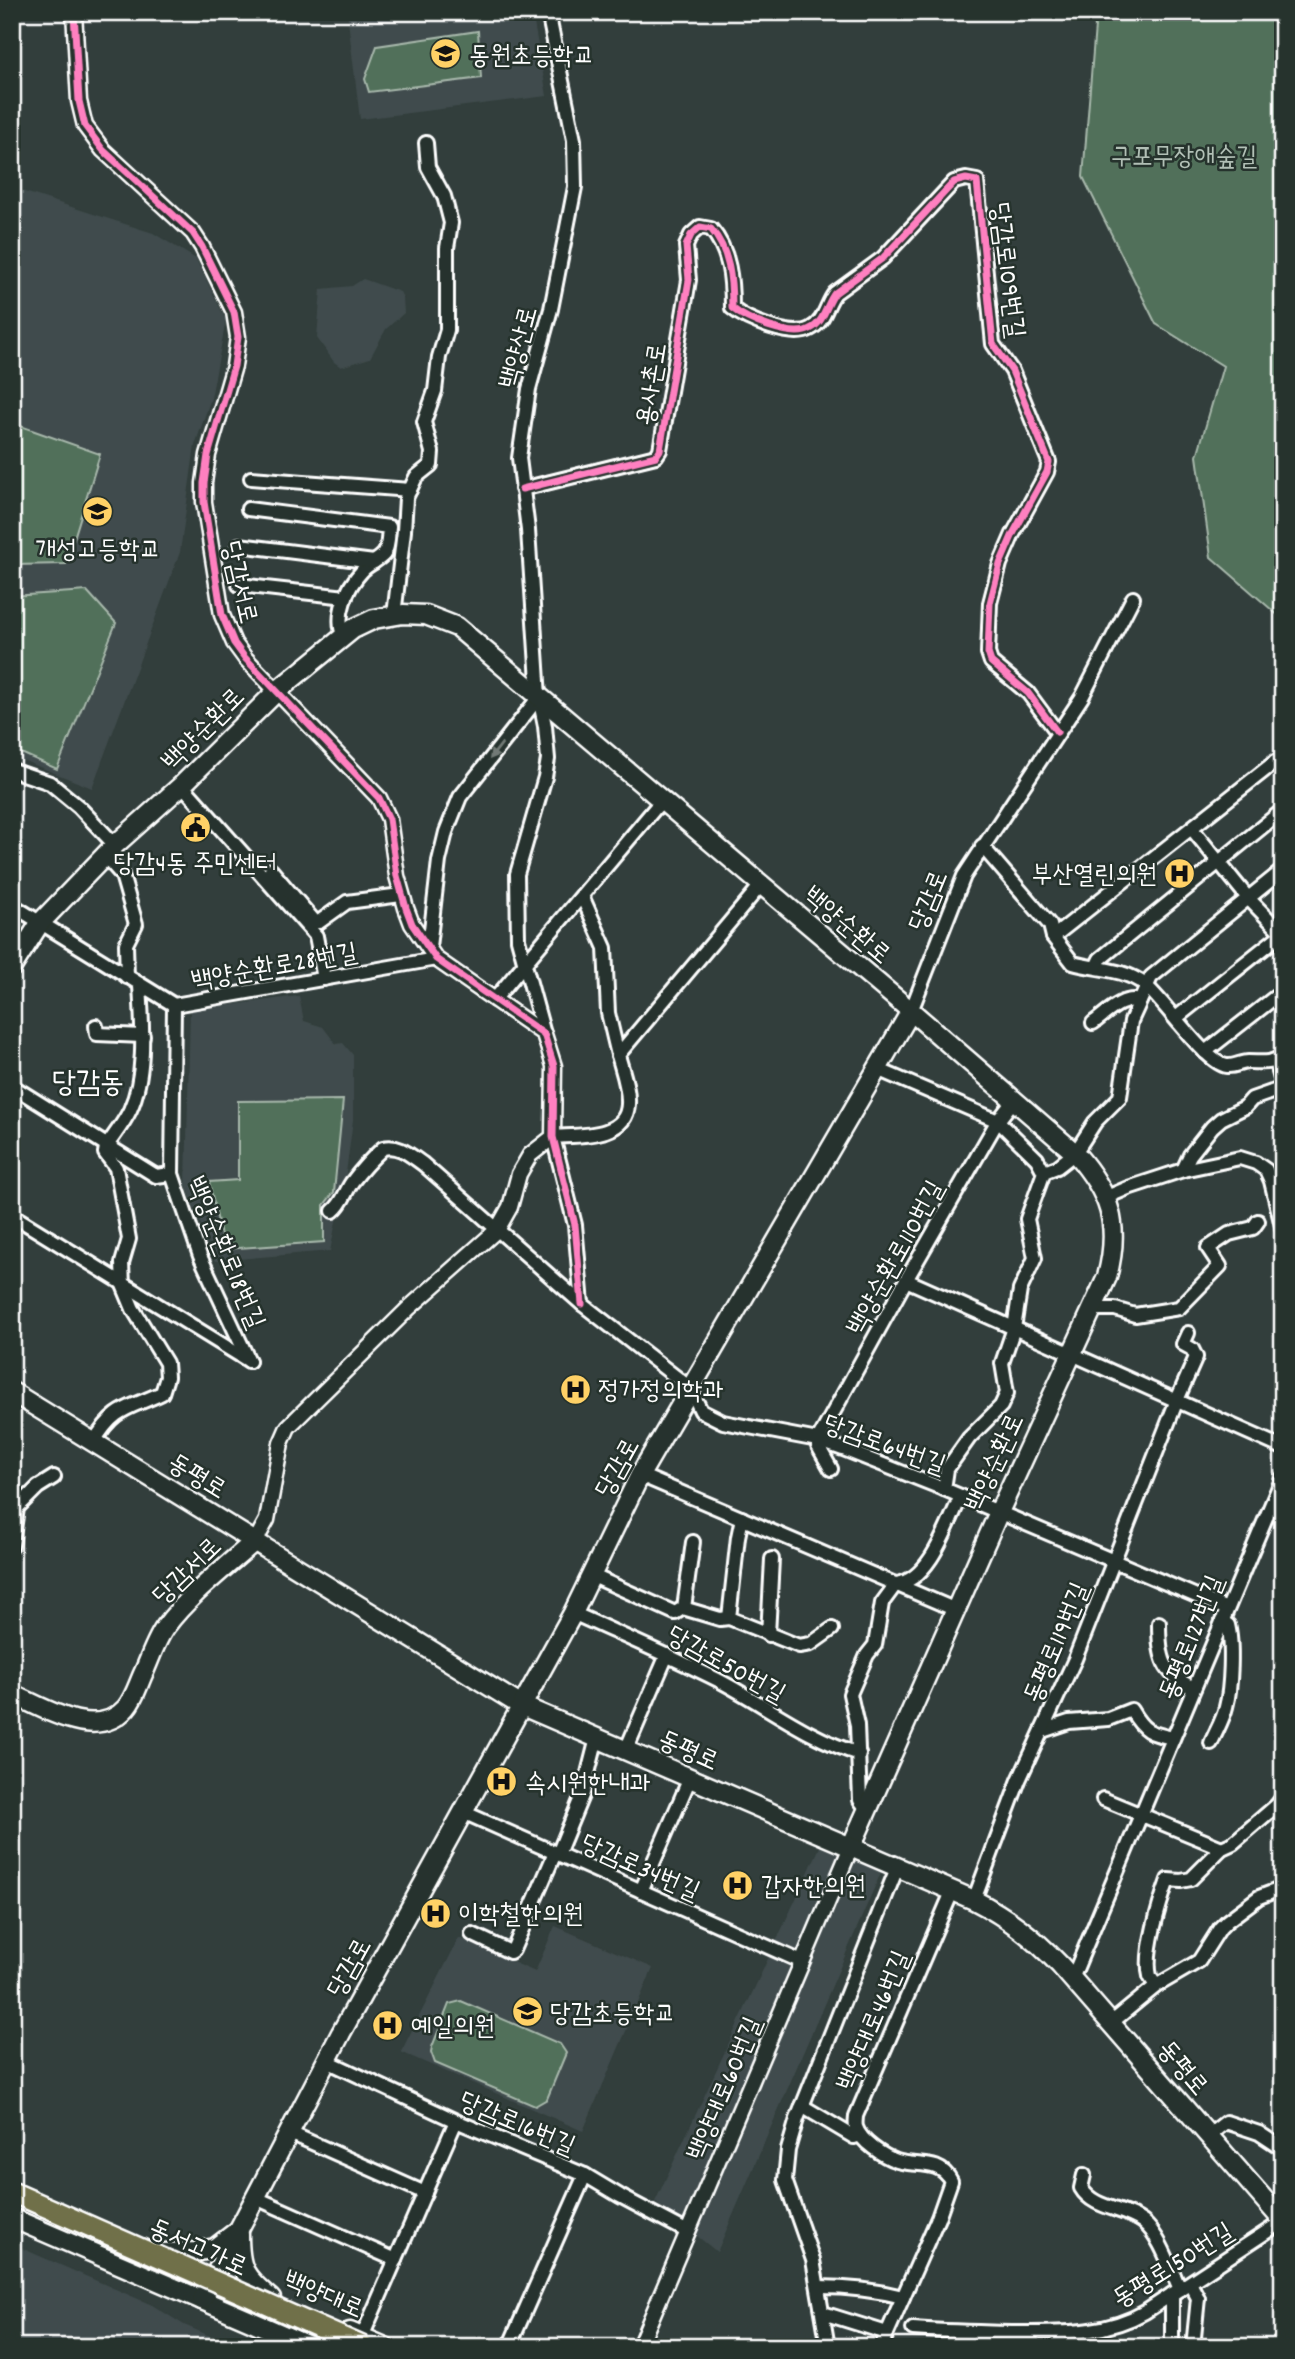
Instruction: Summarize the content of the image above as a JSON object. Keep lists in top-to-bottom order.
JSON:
{
  "streets": {
    "highway": ["동서고가로"],
    "main road": [
      "당감서로",
      "백양순환로",
      "당감로",
      "동평로",
      "백양대로"
    ],
    "street": [
      "당감로109번길",
      "백양산로",
      "용사촌로",
      "백양순환로28번길",
      "백양순환로18번길",
      "백양순환로110번길",
      "당감로64번길",
      "동평로127번길",
      "동평로119번길",
      "당감로50번길",
      "당감로34번길",
      "백양대로46번길",
      "백양대로60번길",
      "당감로16번길",
      "동평로150번길"
    ]
  },
  "crossings": [
    ["당감로109번길", "용사촌로"],
    ["당감로109번길", "당감로"],
    ["백양산로", "용사촌로"],
    ["백양산로", "당감서로"],
    ["백양산로", "백양순환로"],
    ["당감서로", "백양순환로"],
    ["당감서로", "백양순환로28번길"],
    ["당감서로", "당감로64번길"],
    ["당감서로", "동평로"],
    ["백양순환로", "당감로"],
    ["백양순환로", "백양순환로28번길"],
    ["백양순환로", "백양순환로110번길"],
    ["백양순환로", "당감로64번길"],
    ["백양순환로", "동평로"],
    ["백양순환로", "백양대로60번길"],
    ["당감로", "당감로64번길"],
    ["당감로", "동평로"],
    ["당감로", "당감로50번길"],
    ["당감로", "당감로34번길"],
    ["당감로", "당감로16번길"],
    ["당감로", "백양대로"],
    ["백양순환로110번길", "당감로64번길"],
    ["당감로64번길", "동평로127번길"],
    ["당감로64번길", "동평로119번길"],
    ["동평로", "동평로127번길"],
    ["동평로", "동평로119번길"],
    ["동평로", "백양대로46번길"],
    ["동평로", "백양대로60번길"],
    ["동평로", "동평로150번길"],
    ["당감로34번길", "백양대로60번길"],
    ["백양대로60번길", "당감로16번길"],
    ["동서고가로", "백양대로"]
  ],
  "districts": ["당감동"],
  "parks": ["구포무장애숲길"],
  "places": {
    "school or university": ["동원초등학교", "개성고등학교", "당감초등학교"],
    "public building": ["당감4동 주민센터"],
    "hospital": [
      "부산열린의원",
      "정가정의학과",
      "속시원한내과",
      "갑자한의원",
      "이학철한의원",
      "예일의원"
    ]
  }
}
